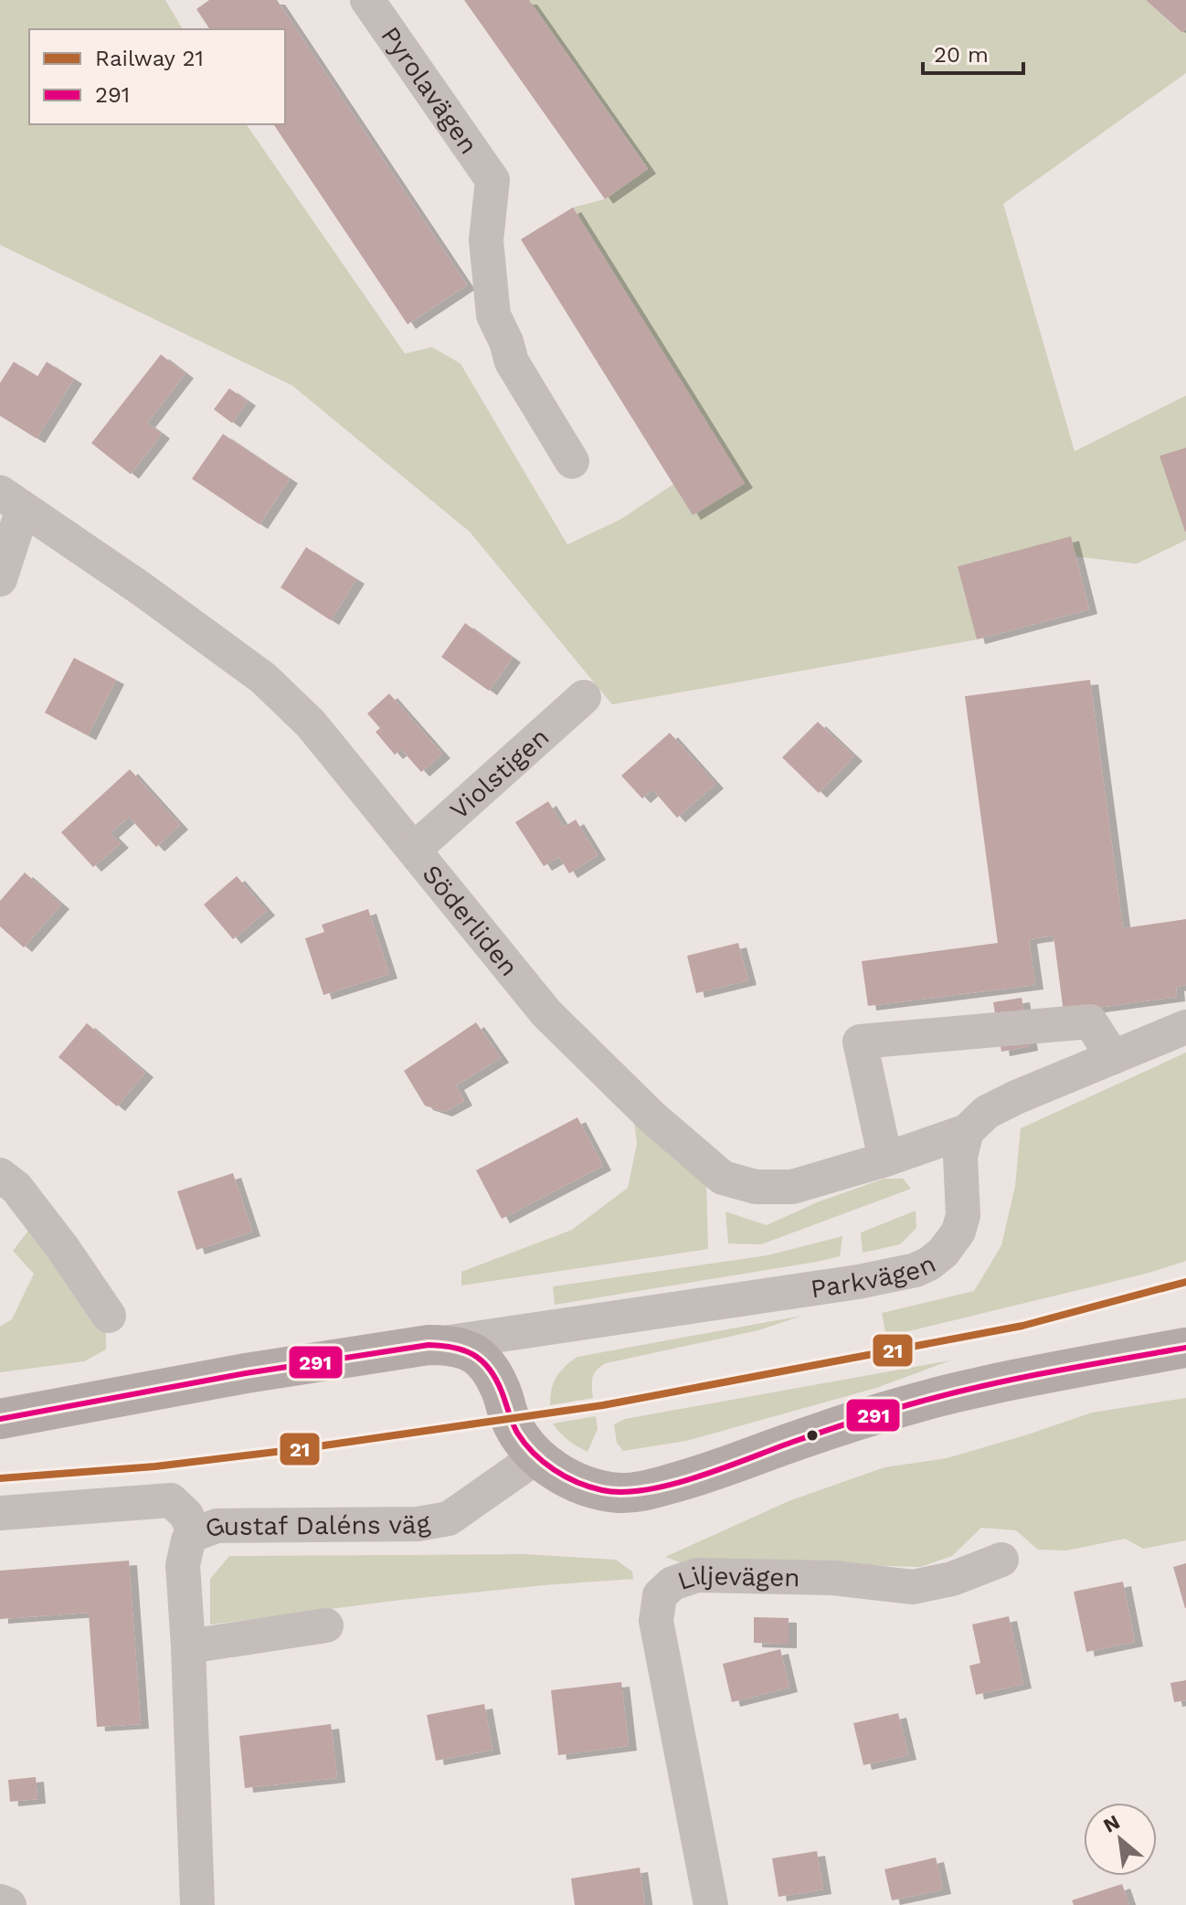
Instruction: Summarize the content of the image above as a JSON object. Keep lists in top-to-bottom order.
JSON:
{
  "streets": {
    "street": [
      "Pyrolavägen",
      "Violstigen",
      "Söderliden",
      "Parkvägen",
      "Gustaf Daléns väg",
      "Liljevägen"
    ]
  },
  "crossings": [
    ["Violstigen", "Söderliden"],
    ["Söderliden", "Parkvägen"]
  ],
  "lines": ["rail line 21", "transit line 291"],
  "legend": ["Railway 21", "291"],
  "scale_bar": "20 m",
  "north": "top left"
}
